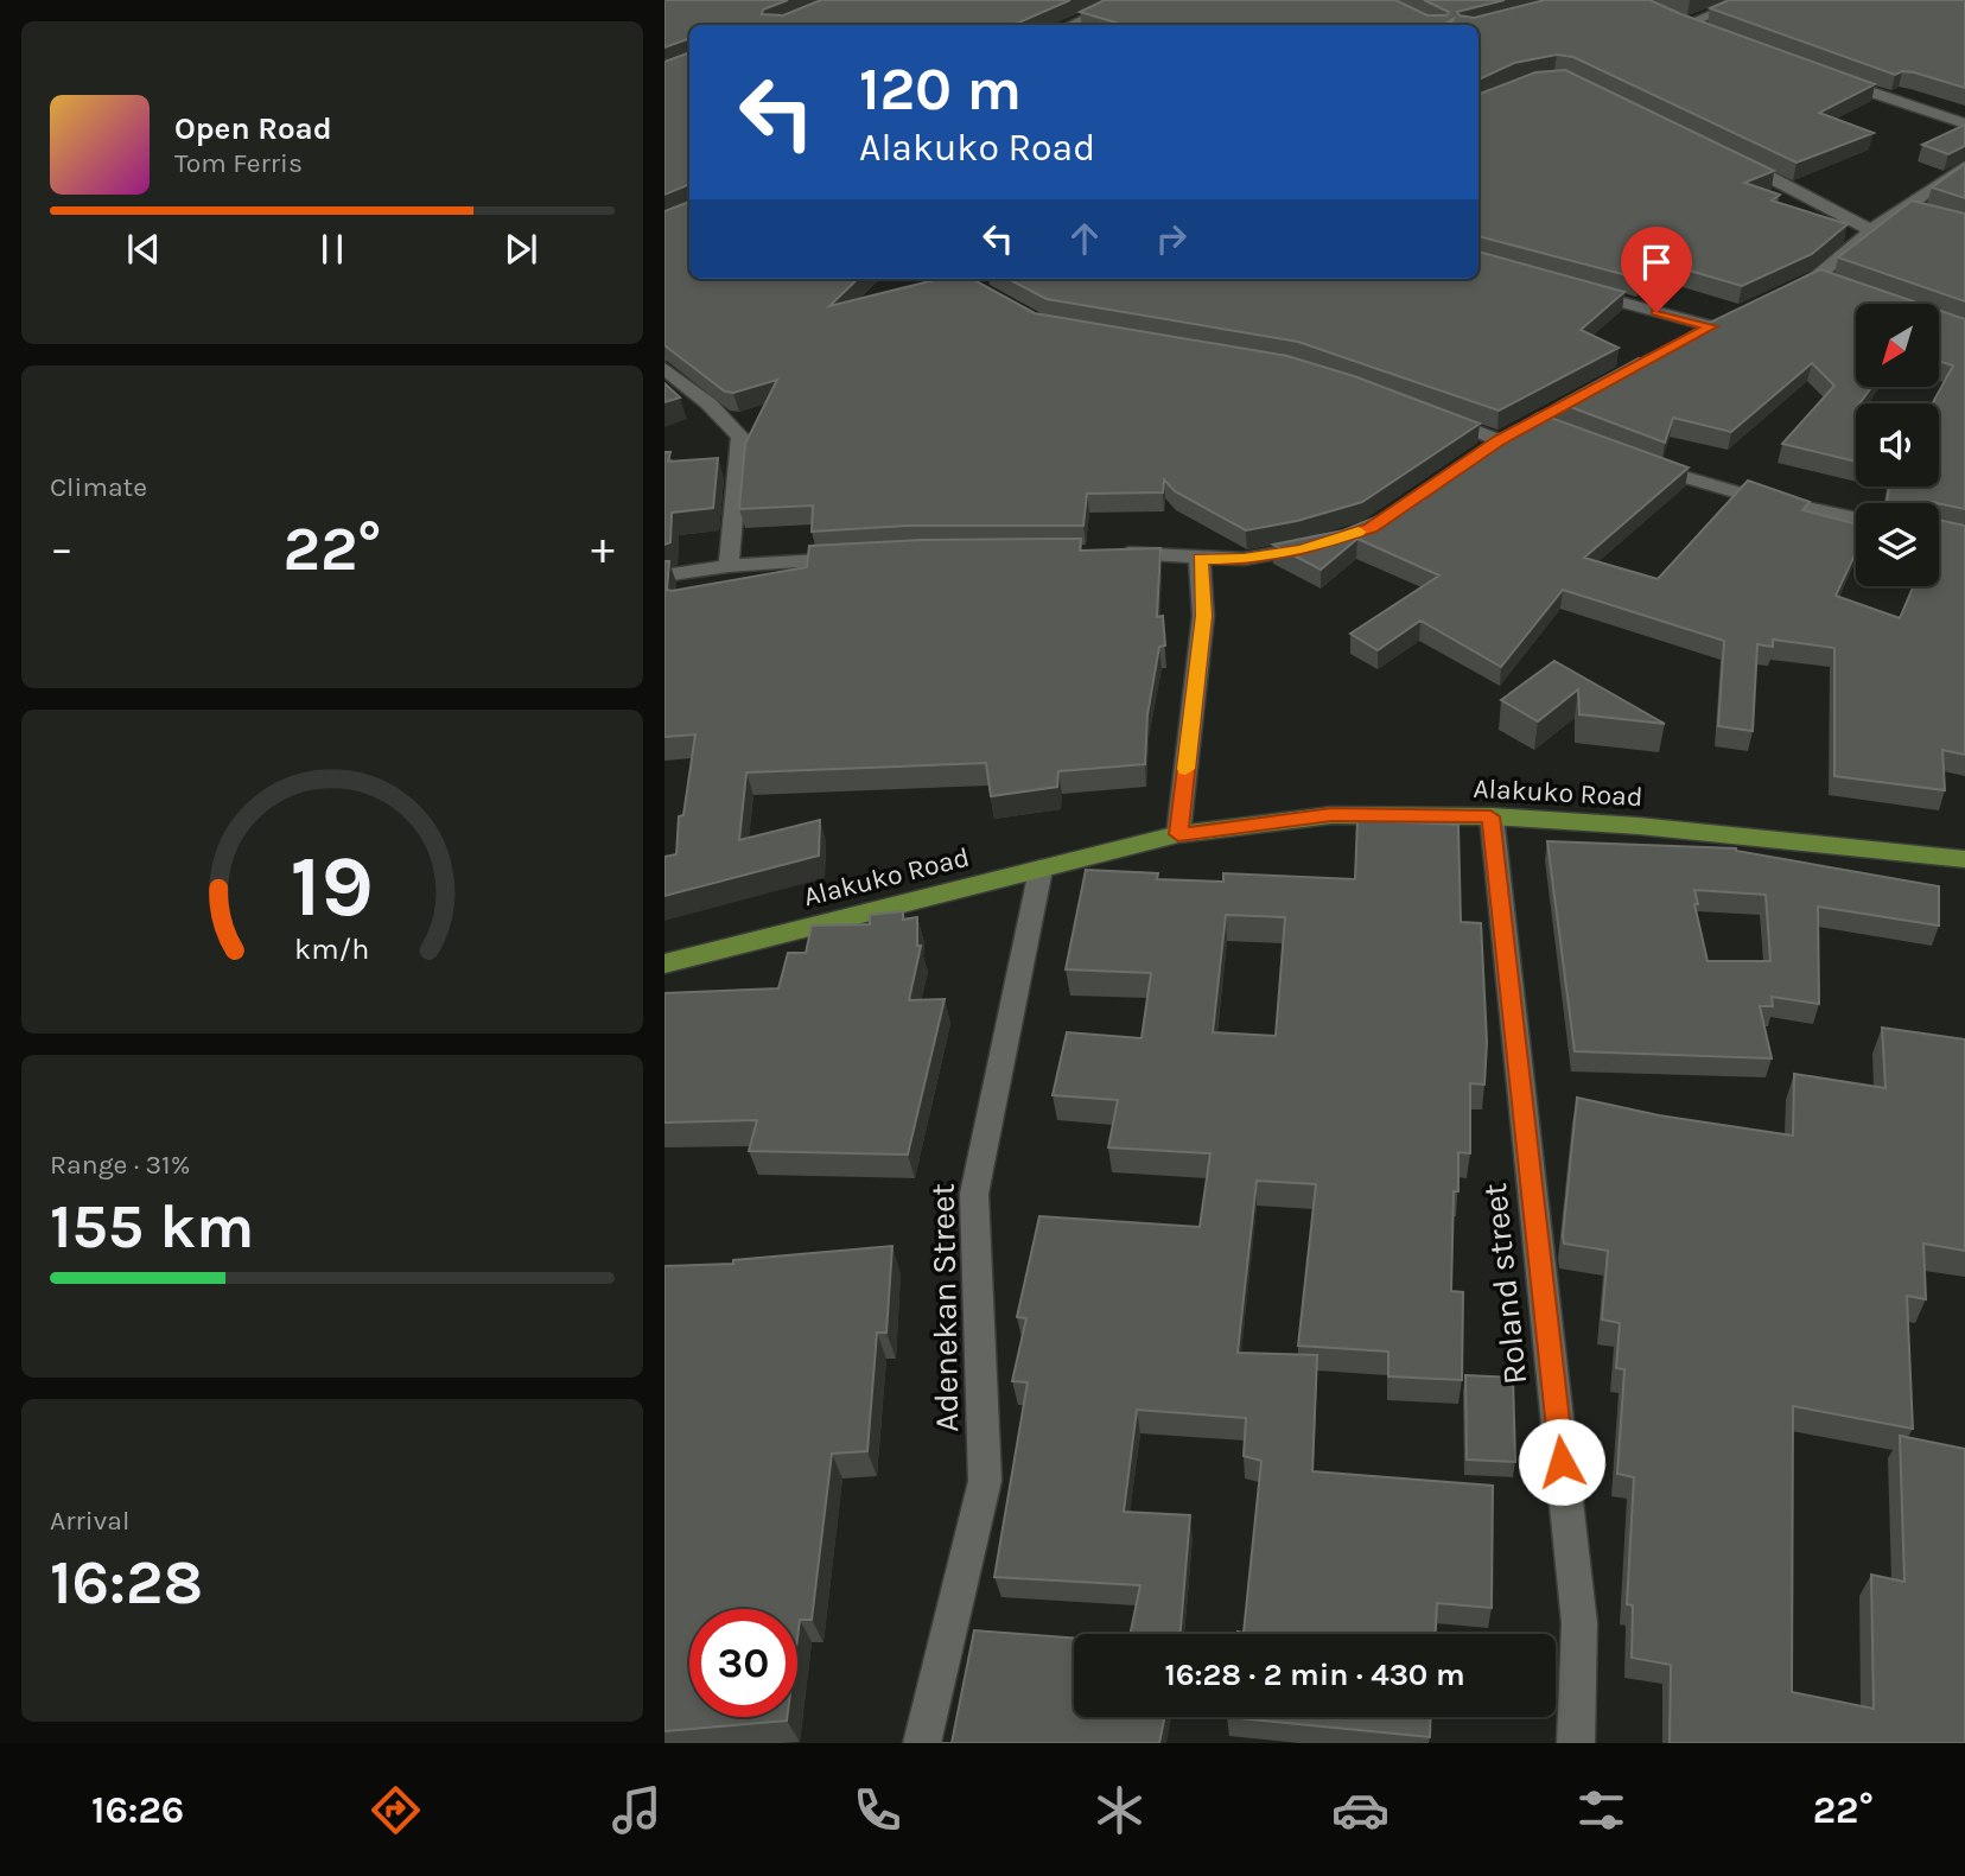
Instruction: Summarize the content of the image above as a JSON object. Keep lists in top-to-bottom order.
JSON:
{
  "streets": {
    "main road": ["Alakuko Road"],
    "street": ["Roland street", "Adenekan Street"]
  },
  "crossings": [
    ["Alakuko Road", "Roland street"],
    ["Alakuko Road", "Adenekan Street"]
  ],
  "north": "bottom left",
  "page": {
    "turn": ["120 m", "Alakuko Road"],
    "song": ["Open Road", "Tom Ferris"],
    "tile": [
      "Climate",
      ["Range · 31%", "155 km"],
      ["Arrival", "16:28"]
    ],
    "heat": ["−", "22°", "+"],
    "limit": "30",
    "trip": "16:28 · 2 min · 430 m",
    "tabs": ["16:26", "22°"],
    "gauge": ["19", "km/h"]
  }
}
